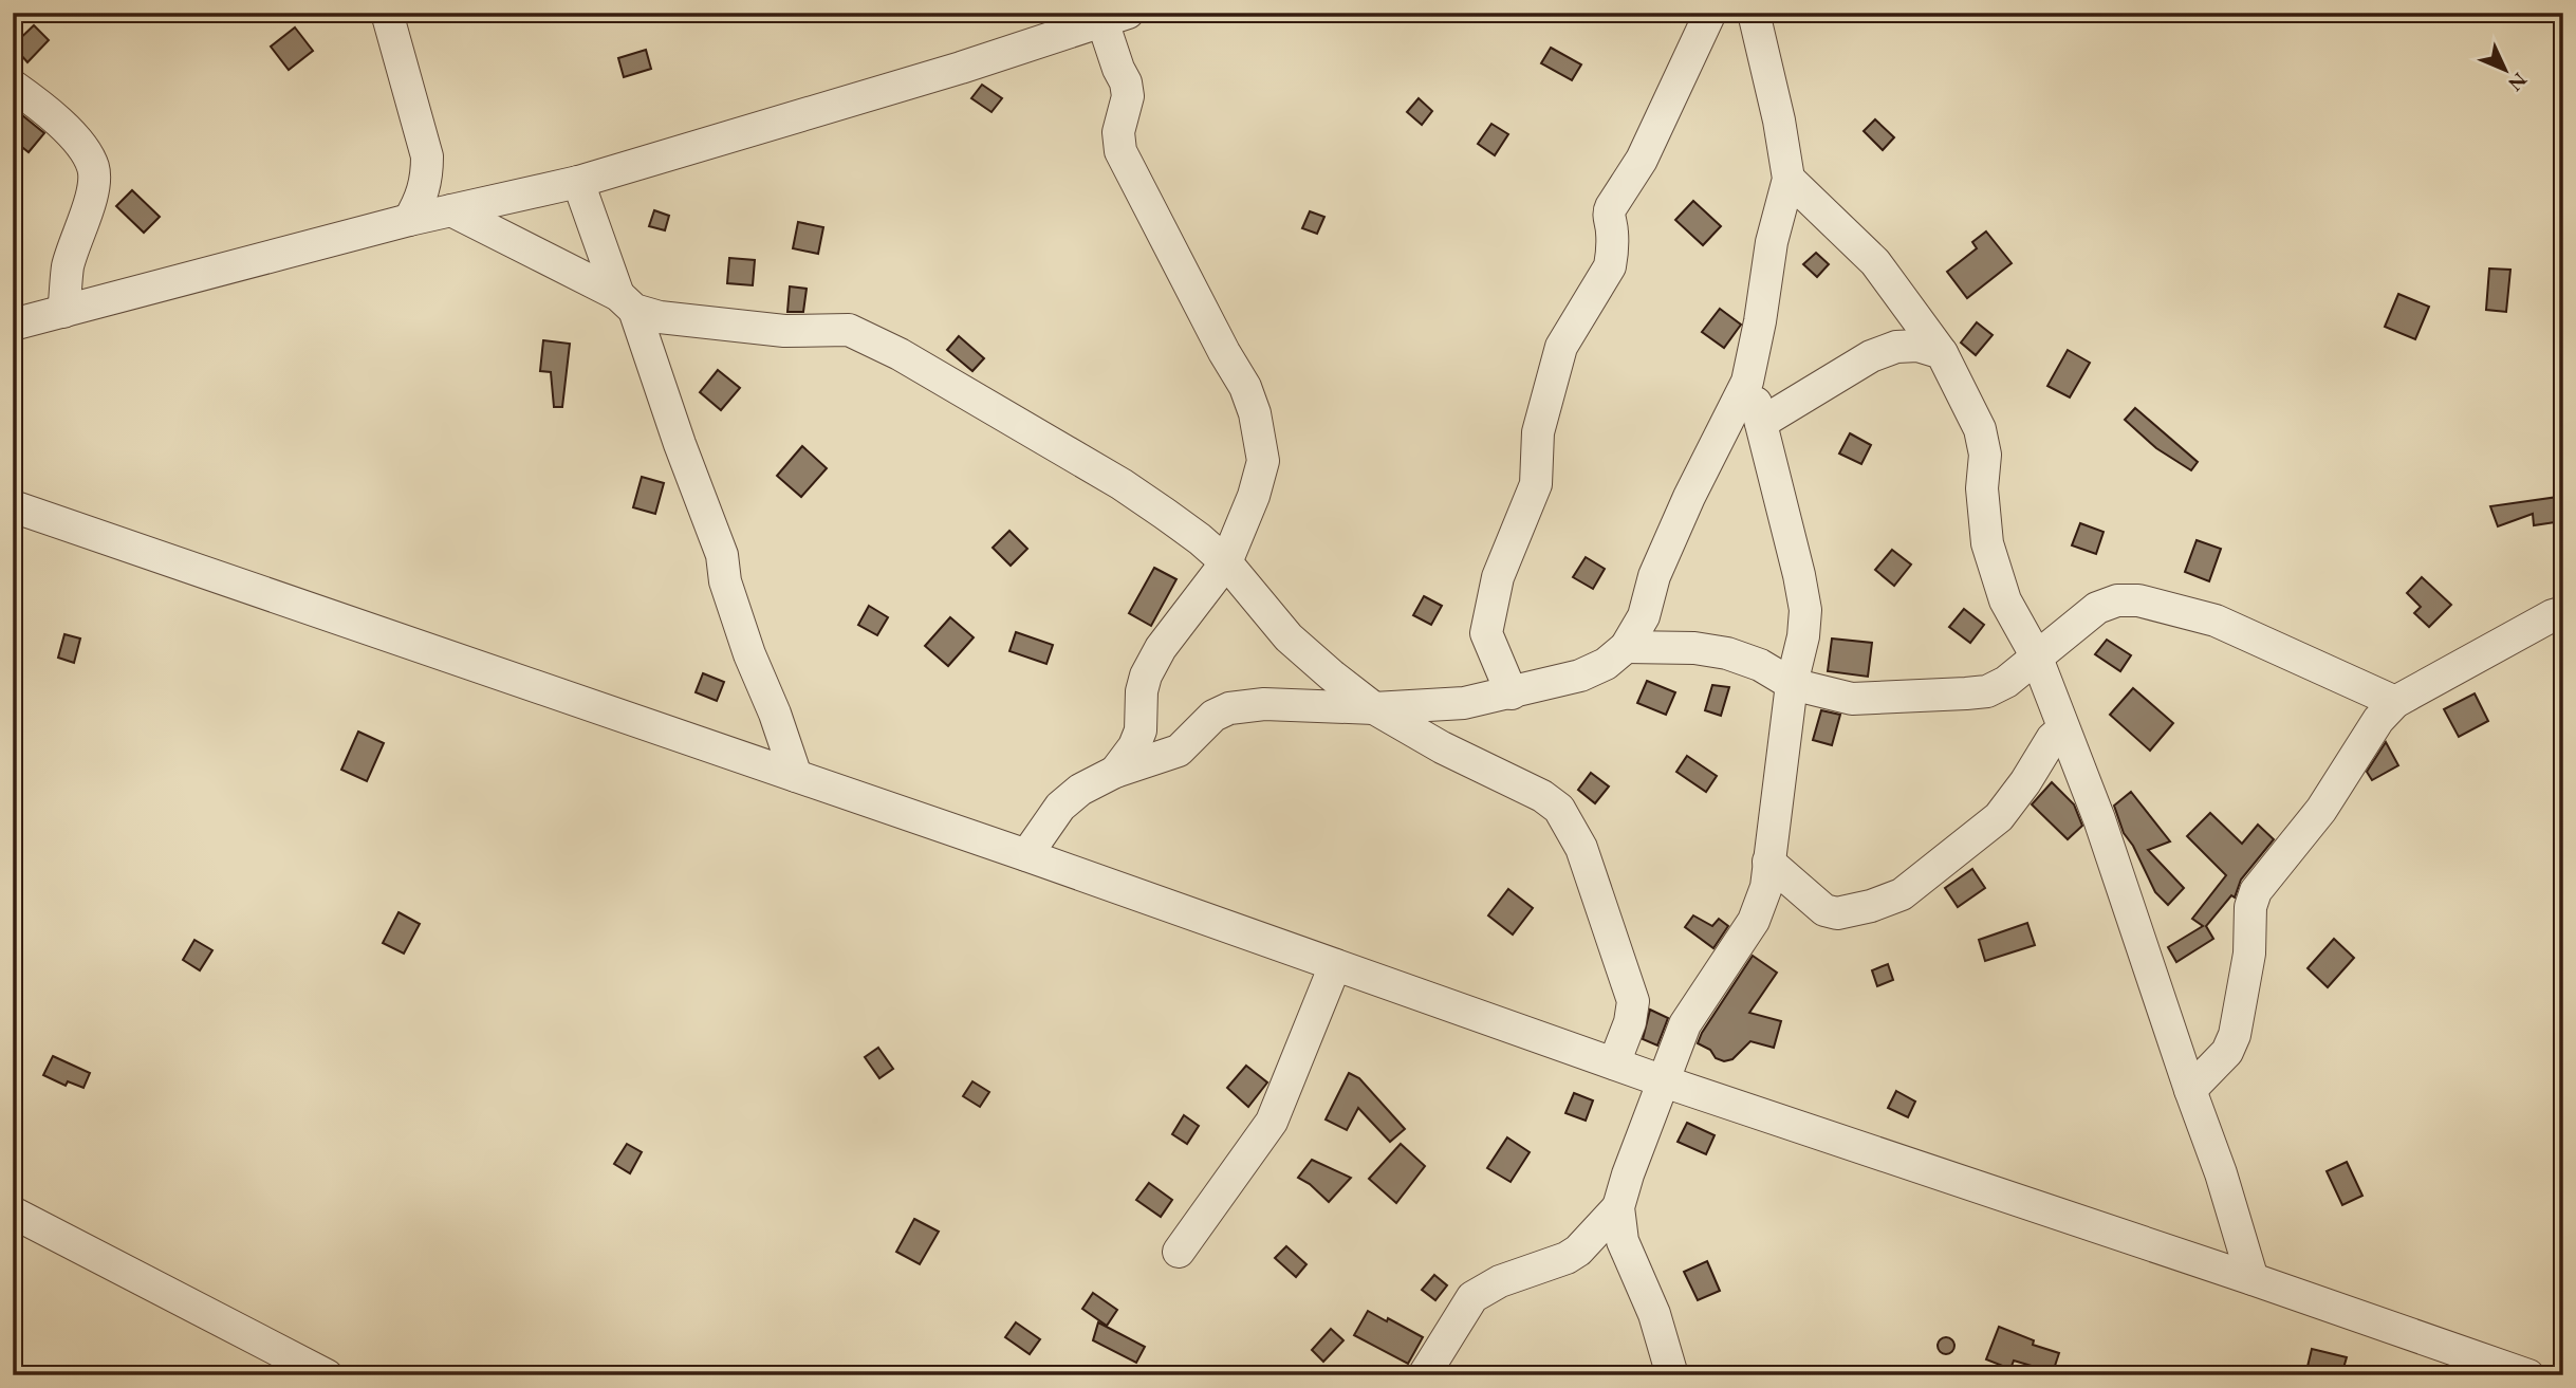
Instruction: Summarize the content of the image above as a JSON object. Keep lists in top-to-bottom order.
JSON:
{
  "north": "bottom right"
}
